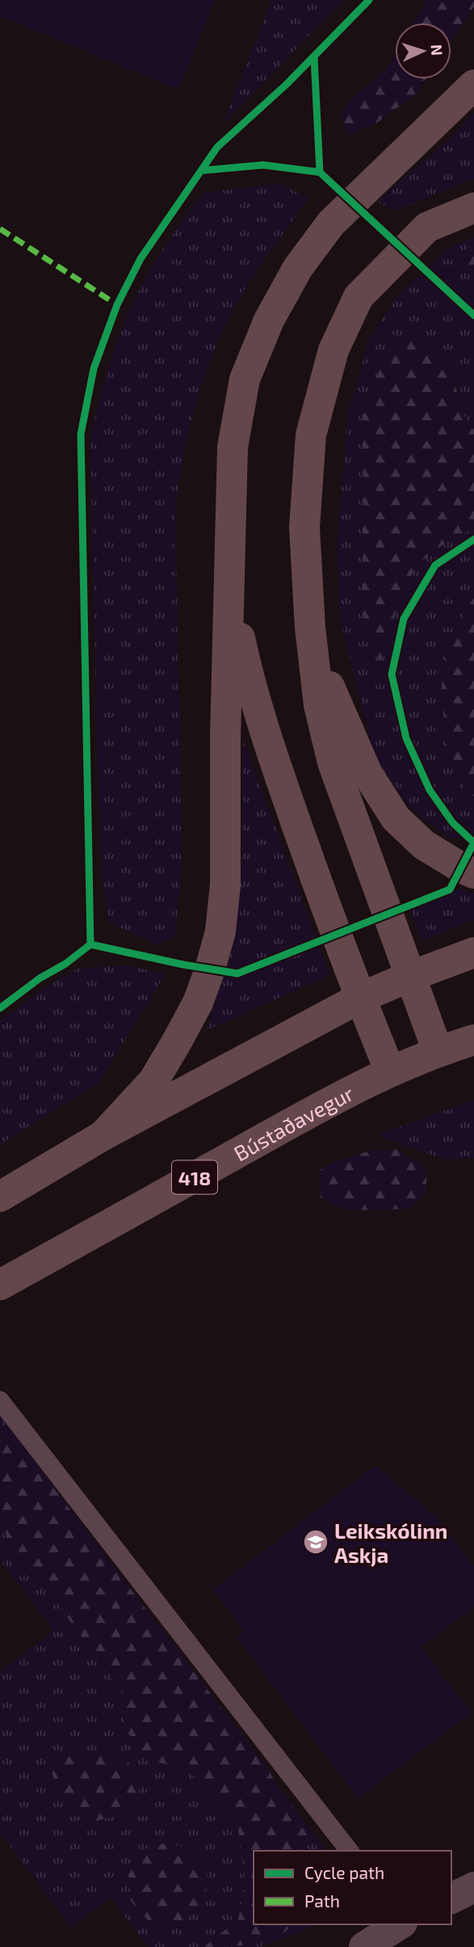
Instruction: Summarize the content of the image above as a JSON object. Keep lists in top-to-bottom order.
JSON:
{
  "streets": {
    "main road": ["Bústaðavegur", "418"]
  },
  "places": {
    "school or university": ["Leikskólinn Askja"]
  },
  "legend": ["Cycle path", "Path"],
  "north": "right"
}
